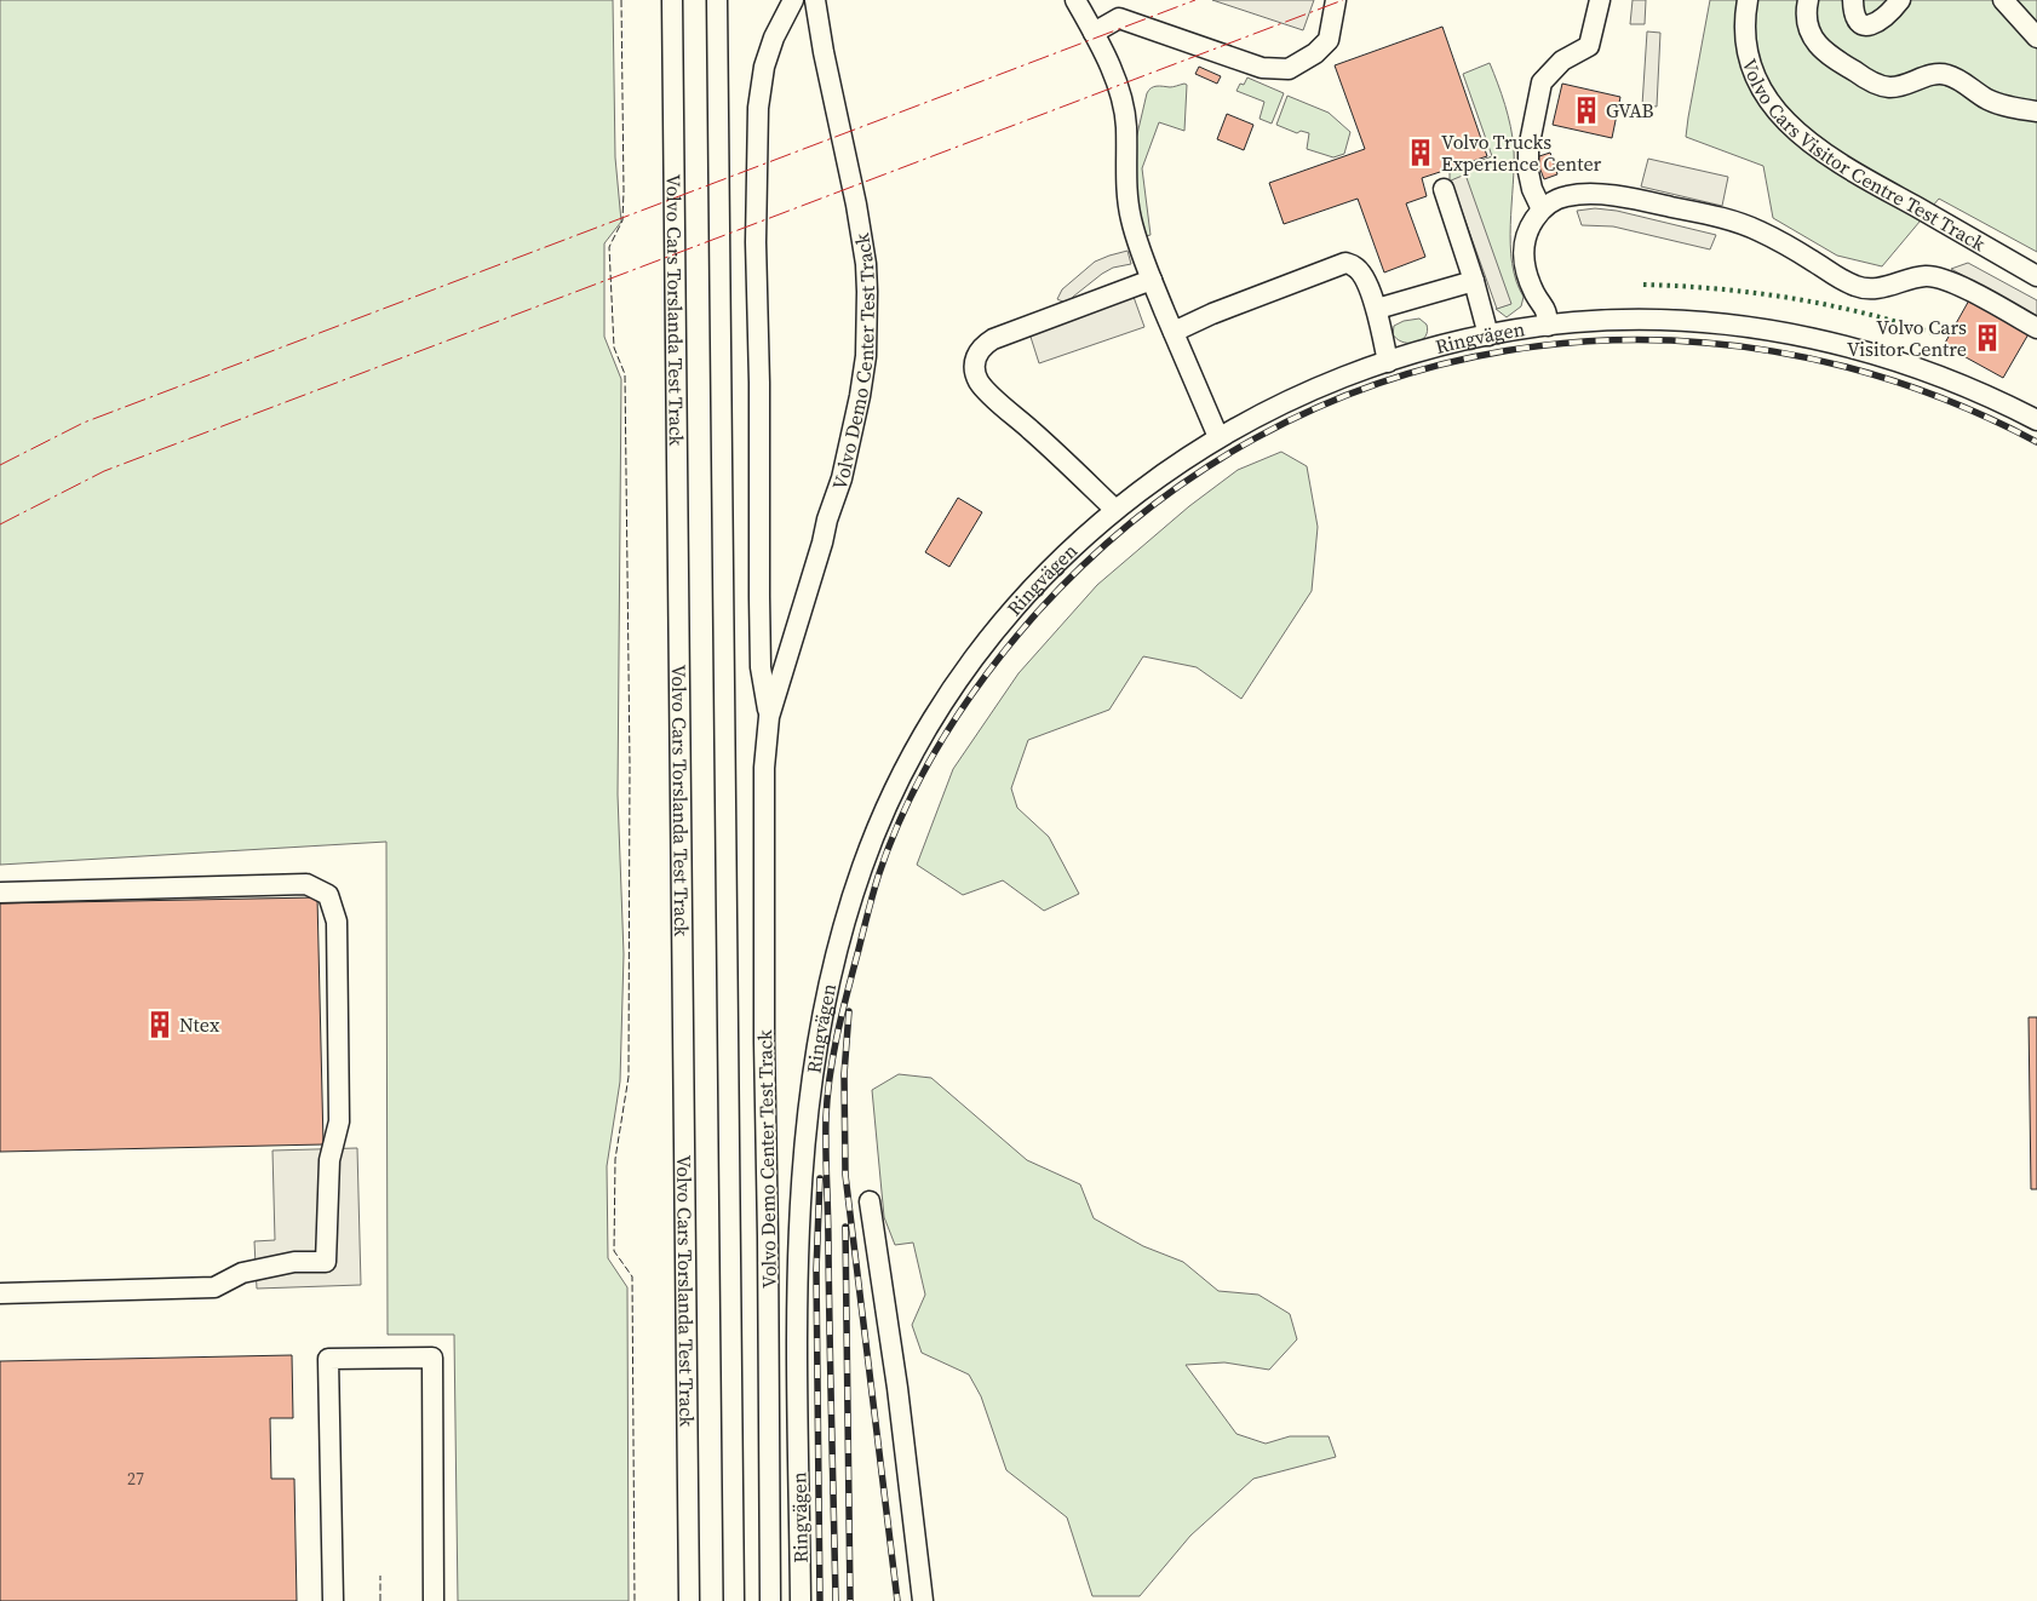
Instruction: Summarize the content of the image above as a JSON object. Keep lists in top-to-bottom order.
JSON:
{
  "streets": {
    "street": [
      "Volvo Cars Visitor Centre Test Track",
      "Volvo Cars Torslanda Test Track",
      "Ringvägen",
      "Volvo Demo Center Test Track"
    ]
  },
  "places": {
    "building": [
      "GVAB",
      "Volvo Trucks Experience Center",
      "Volvo Cars Visitor Centre",
      "Ntex"
    ]
  },
  "house_numbers": ["27"]
}
